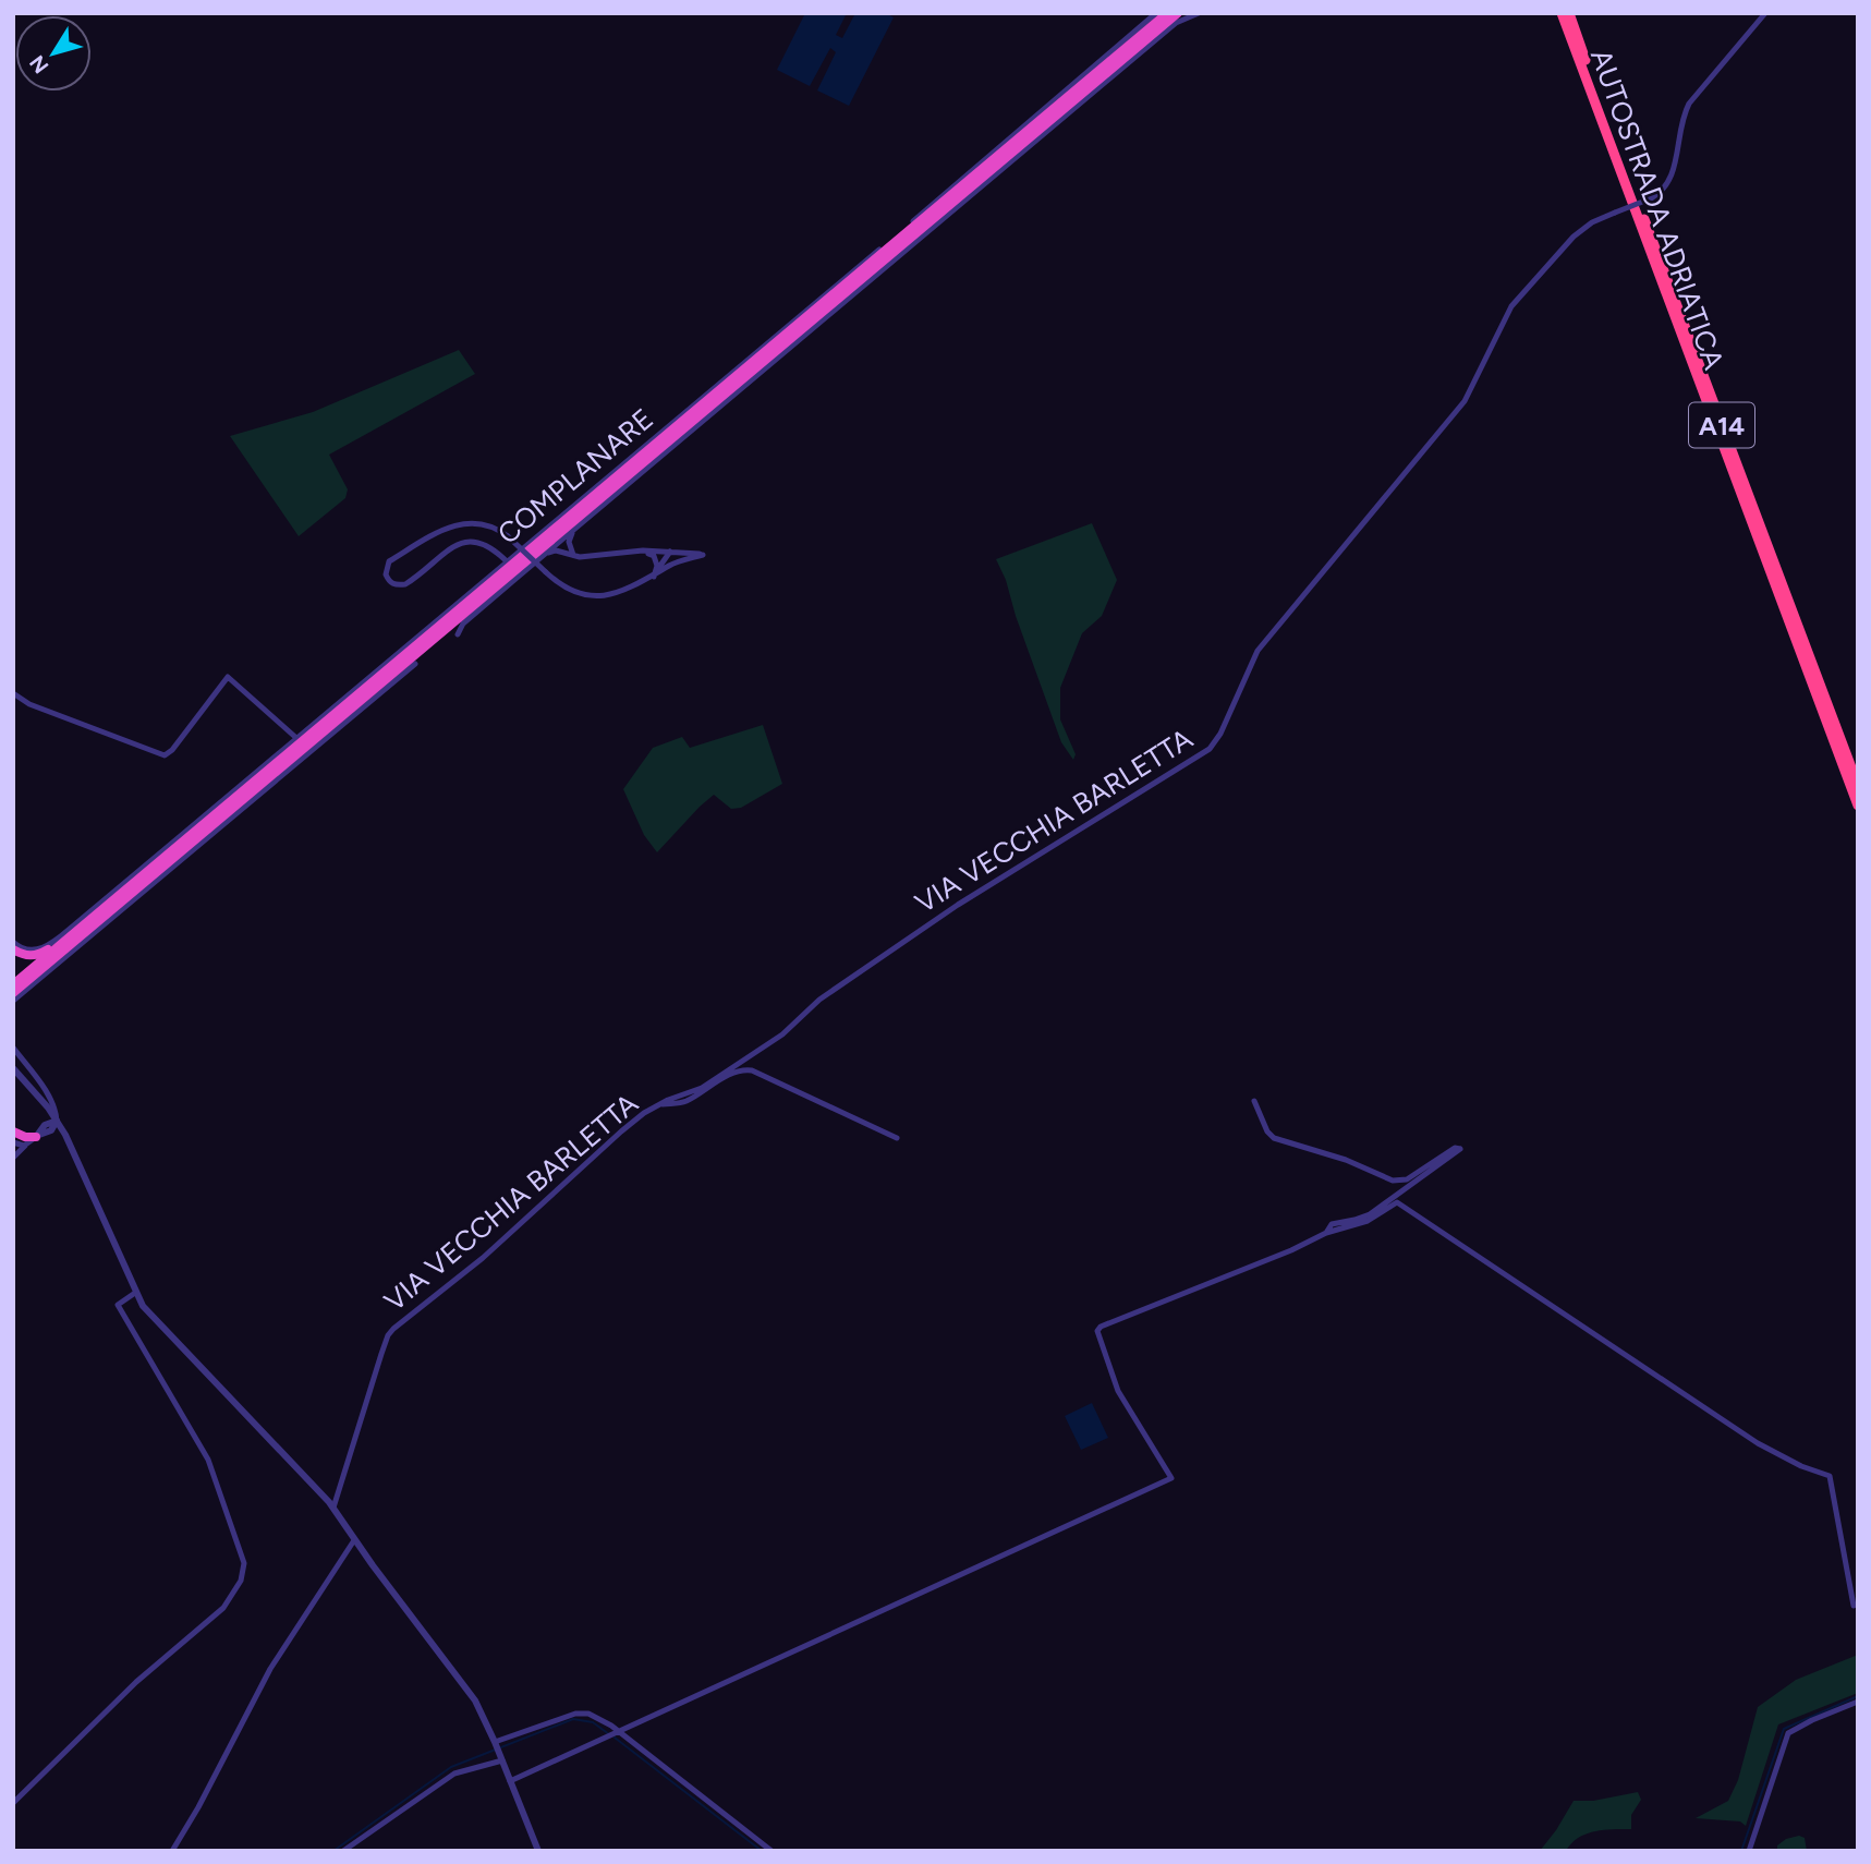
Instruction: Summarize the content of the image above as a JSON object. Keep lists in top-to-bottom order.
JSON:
{
  "streets": {
    "highway": ["AUTOSTRADA ADRIATICA", "A14"],
    "street": ["COMPLANARE", "VIA VECCHIA BARLETTA"]
  },
  "crossings": [
    ["AUTOSTRADA ADRIATICA", "A14"]
  ],
  "north": "bottom left"
}
